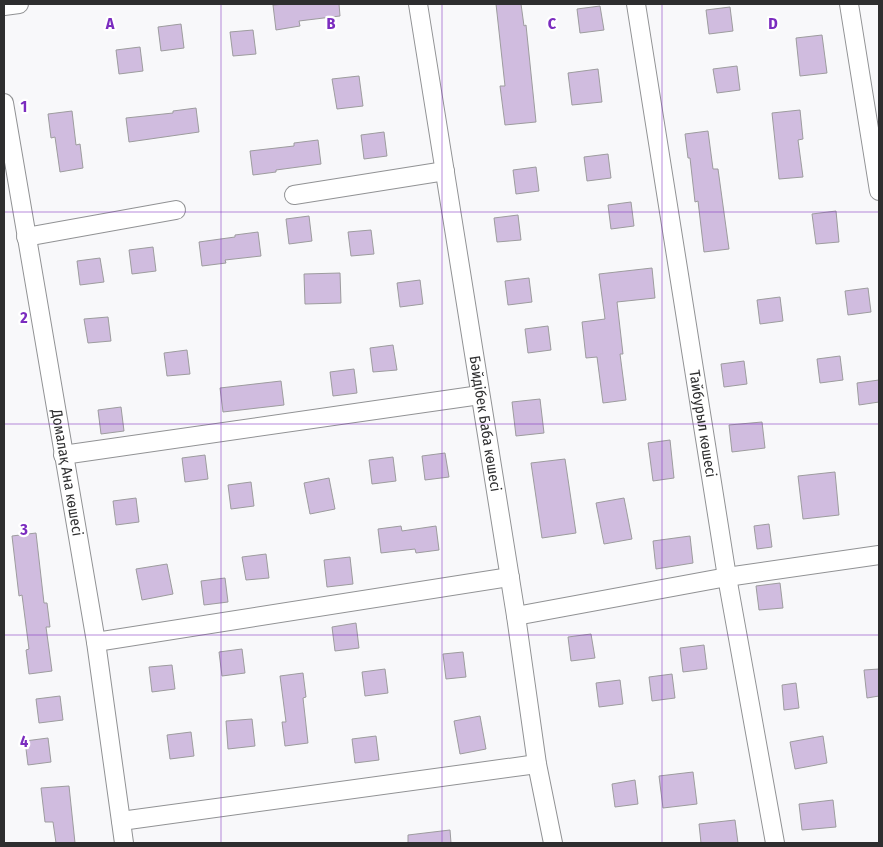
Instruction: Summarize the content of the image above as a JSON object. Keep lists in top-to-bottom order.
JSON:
{
  "streets": {
    "street": ["Бәйдібек Баба көшесі", "Тайбурыл көшесі", "Домалақ Ана көшесі"]
  },
  "grid": {
    "columns": [
      "A",
      "B",
      "C",
      "D"
    ],
    "rows": [
      "1",
      "2",
      "3",
      "4"
    ]
  }
}
